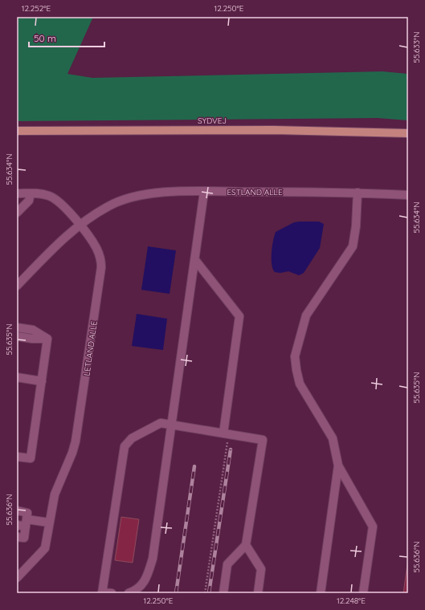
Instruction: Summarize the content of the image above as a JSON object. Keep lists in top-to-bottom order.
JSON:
{
  "streets": {
    "main road": ["SYDVEJ"],
    "street": ["ESTLAND ALLE", "LETLAND ALLE"]
  },
  "crossings": [
    ["ESTLAND ALLE", "LETLAND ALLE"]
  ],
  "scale_bar": "50 m",
  "coordinates": [
    "12.252°E",
    "12.250°E",
    "55.633°N",
    "55.634°N",
    "55.635°N",
    "55.636°N",
    "12.248°E"
  ]
}
